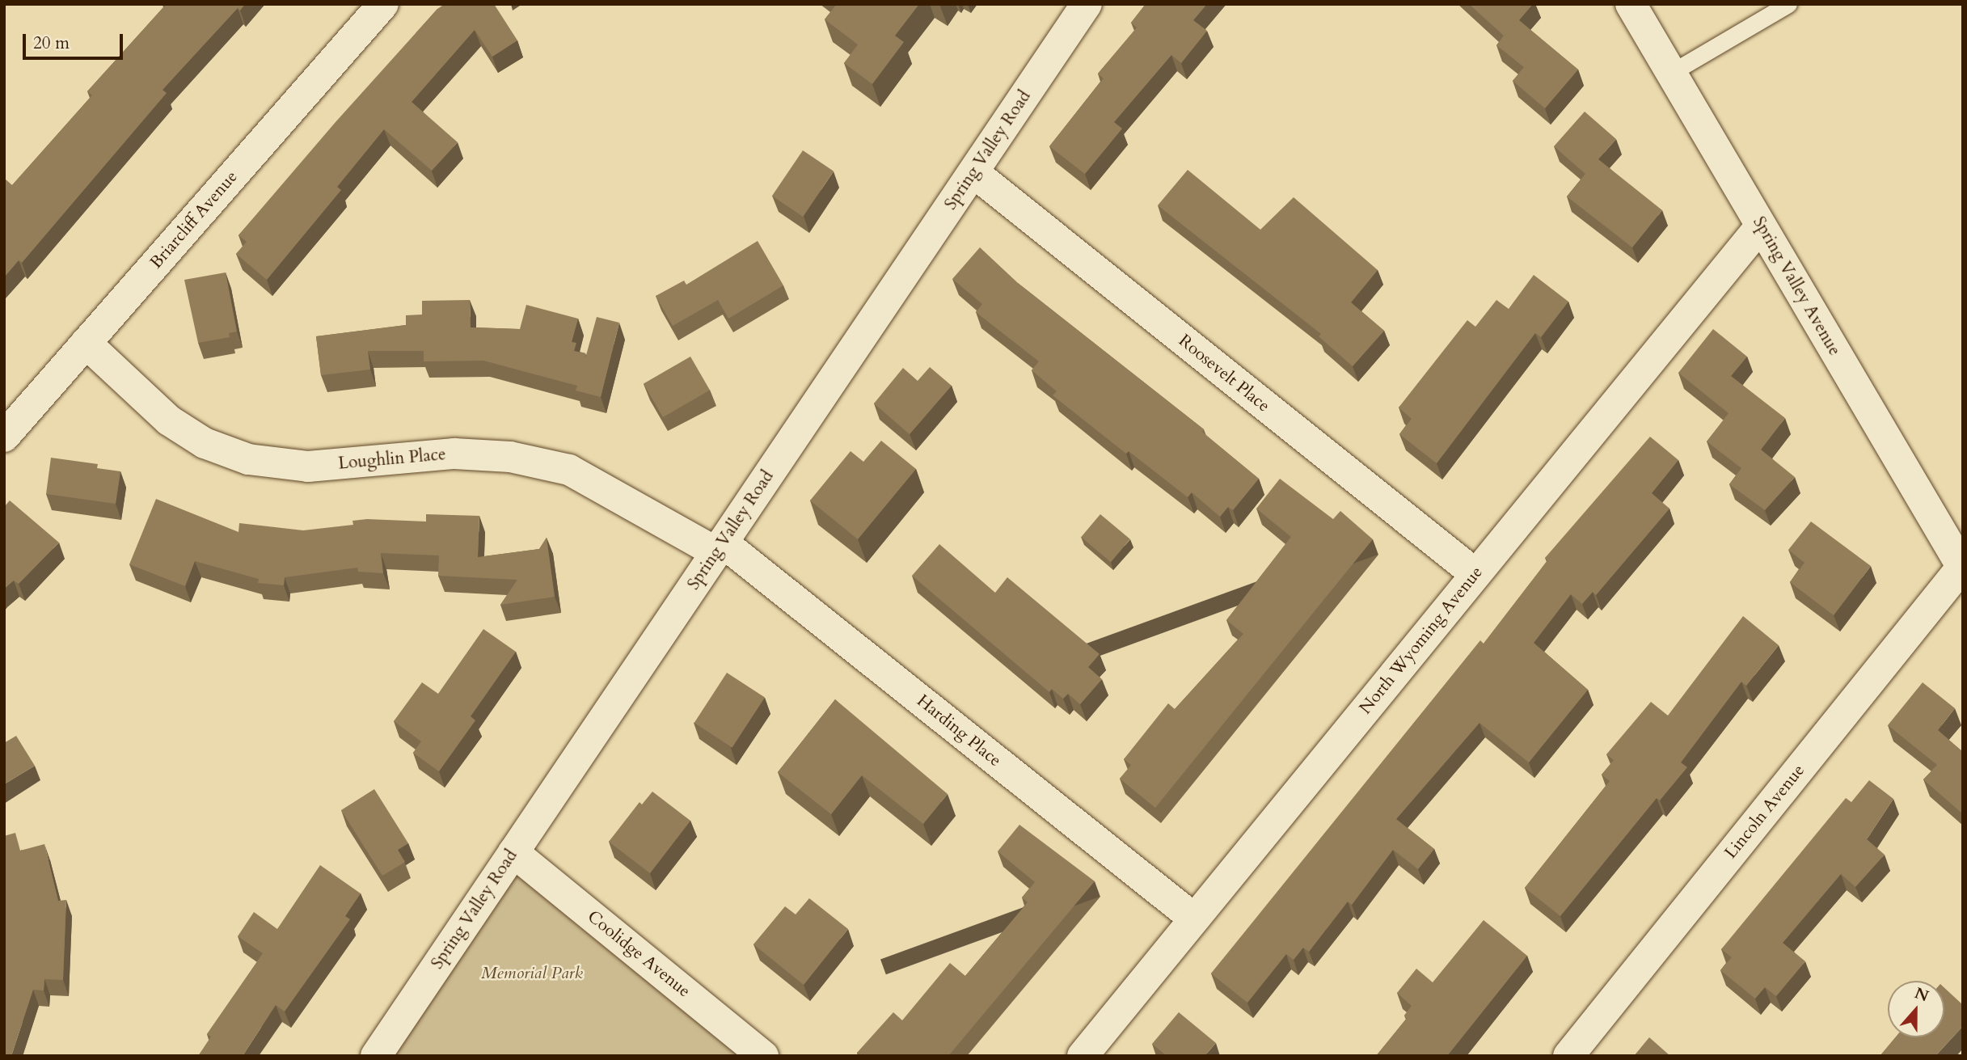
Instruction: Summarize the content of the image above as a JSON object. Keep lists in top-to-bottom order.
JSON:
{
  "streets": {
    "street": [
      "Spring Valley Road",
      "Briarcliff Avenue",
      "Spring Valley Avenue",
      "Roosevelt Place",
      "Loughlin Place",
      "North Wyoming Avenue",
      "Harding Place",
      "Lincoln Avenue",
      "Coolidge Avenue"
    ]
  },
  "crossings": [
    ["Spring Valley Road", "Roosevelt Place"],
    ["Spring Valley Road", "Loughlin Place"],
    ["Spring Valley Road", "Harding Place"],
    ["Spring Valley Road", "Coolidge Avenue"],
    ["Briarcliff Avenue", "Loughlin Place"],
    ["Spring Valley Avenue", "North Wyoming Avenue"],
    ["Spring Valley Avenue", "Lincoln Avenue"],
    ["Roosevelt Place", "North Wyoming Avenue"],
    ["Loughlin Place", "Harding Place"],
    ["North Wyoming Avenue", "Harding Place"]
  ],
  "parks": ["Memorial Park"],
  "scale_bar": "20 m",
  "north": "top"
}
